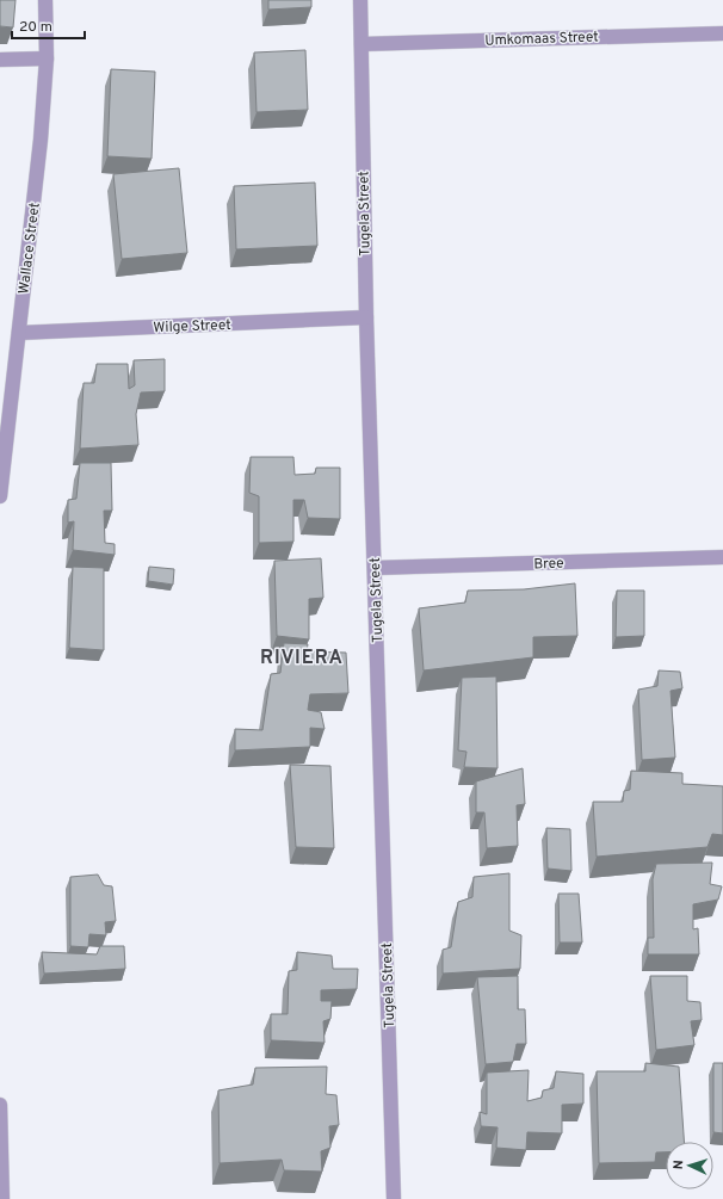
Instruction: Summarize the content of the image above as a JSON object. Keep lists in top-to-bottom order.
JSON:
{
  "streets": {
    "street": [
      "Umkomaas Street",
      "Tugela Street",
      "Wallace Street",
      "Wilge Street",
      "Bree"
    ]
  },
  "crossings": [
    ["Umkomaas Street", "Tugela Street"],
    ["Tugela Street", "Wilge Street"],
    ["Tugela Street", "Bree"],
    ["Wallace Street", "Wilge Street"]
  ],
  "districts": ["RIVIERA"],
  "scale_bar": "20 m",
  "north": "left"
}
